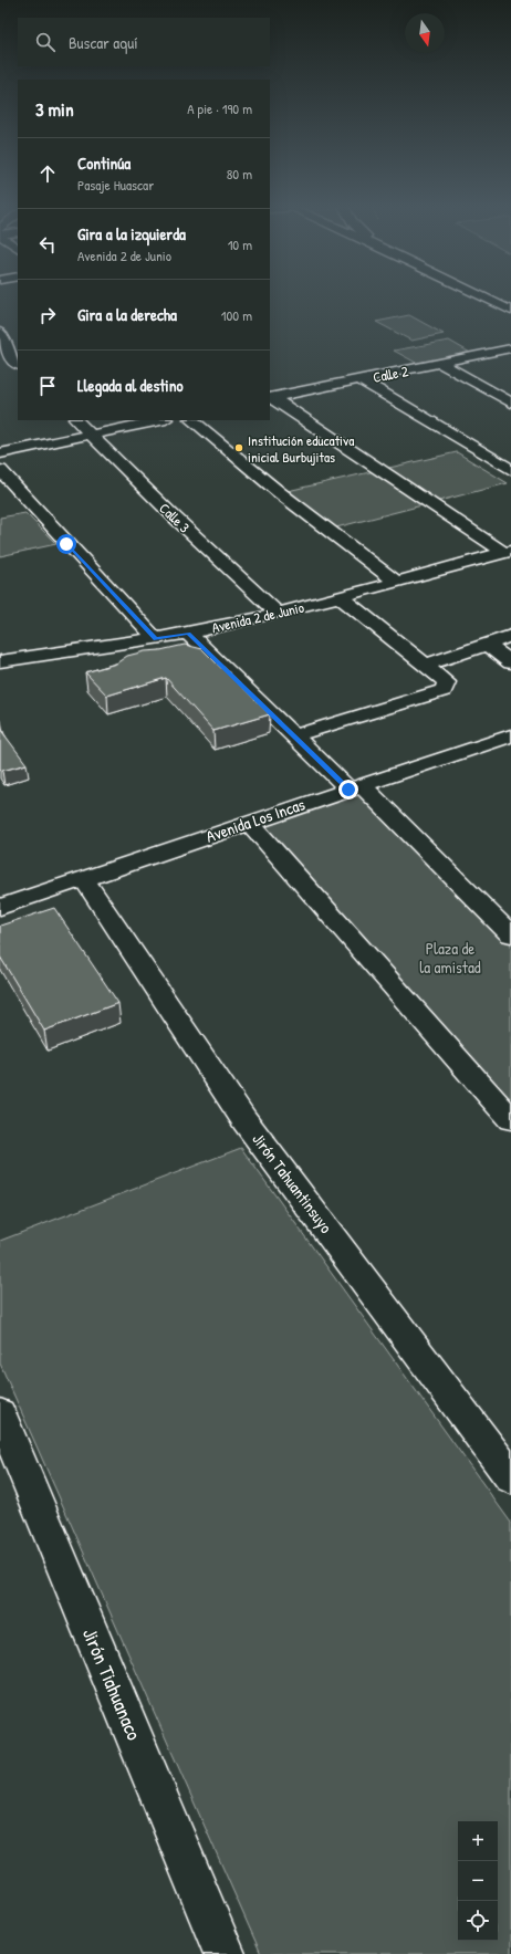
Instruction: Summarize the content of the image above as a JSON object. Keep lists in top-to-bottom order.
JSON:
{
  "streets": {
    "main road": [
      "Calle 2",
      "Calle 3",
      "Avenida 2 de Junio",
      "Avenida Los Incas",
      "Jirón Tahuantinsuyo",
      "Jirón Tiahuanaco"
    ]
  },
  "crossings": [
    ["Calle 3", "Avenida 2 de Junio"],
    ["Avenida Los Incas", "Jirón Tahuantinsuyo"]
  ],
  "parks": ["Plaza de la amistad"],
  "places": ["Institución educativa inicial Burbujitas"],
  "north": "bottom",
  "page": {
    "search": "Buscar aquí",
    "heading": ["3 min", "A pie · 190 m"],
    "list": [
      ["Continúa", "Pasaje Huascar", "80 m"],
      ["Gira a la izquierda", "Avenida 2 de Junio", "10 m"],
      ["Gira a la derecha", "100 m"],
      "Llegada al destino"
    ],
    "map_buttons": ["+", "−"]
  }
}
